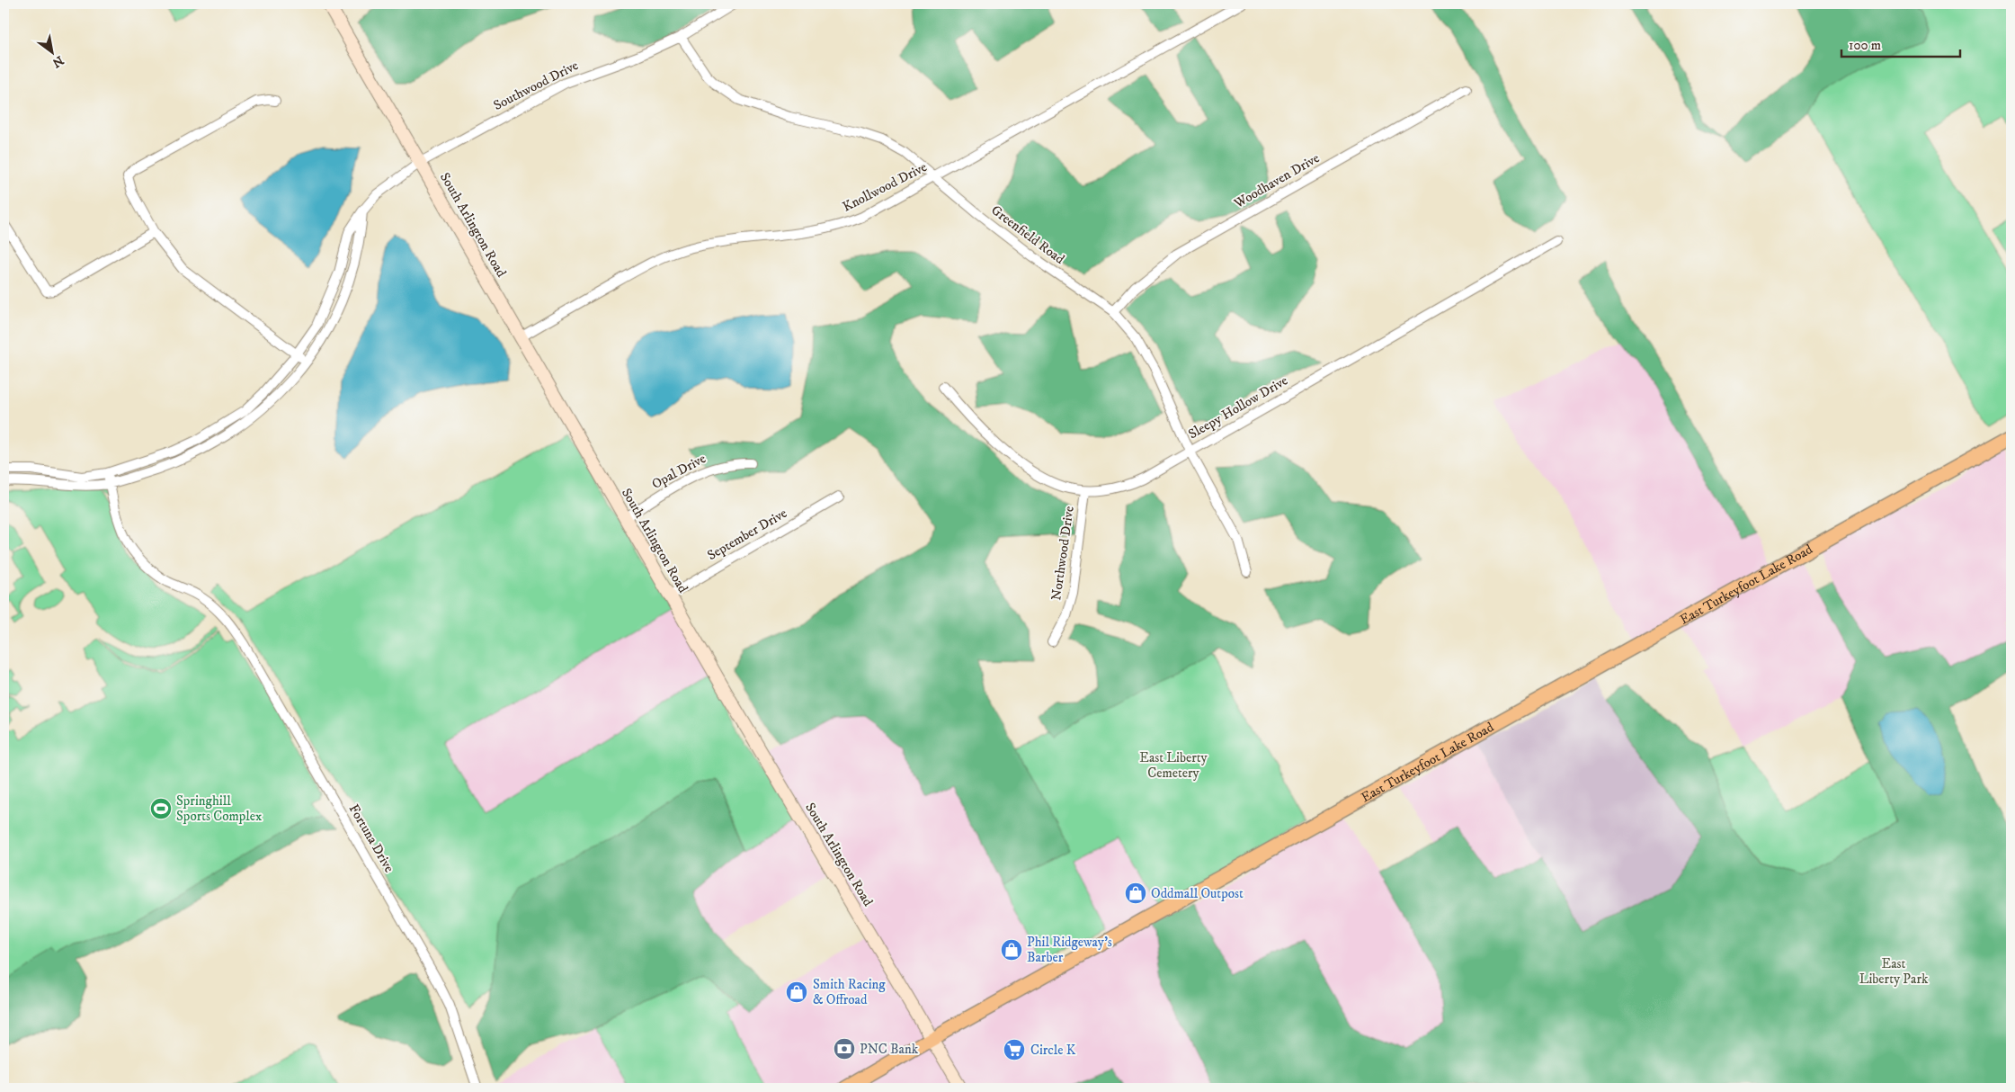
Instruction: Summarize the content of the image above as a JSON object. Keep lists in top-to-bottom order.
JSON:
{
  "streets": {
    "main road": ["South Arlington Road", "East Turkeyfoot Lake Road"],
    "street": [
      "Southwood Drive",
      "Woodhaven Drive",
      "Knollwood Drive",
      "Greenfield Road",
      "Sleepy Hollow Drive",
      "Opal Drive",
      "September Drive",
      "Northwood Drive",
      "Fortuna Drive"
    ]
  },
  "crossings": [
    ["Southwood Drive", "South Arlington Road"],
    ["Southwood Drive", "Greenfield Road"],
    ["Southwood Drive", "Fortuna Drive"],
    ["Woodhaven Drive", "Greenfield Road"],
    ["Knollwood Drive", "South Arlington Road"],
    ["Knollwood Drive", "Greenfield Road"],
    ["South Arlington Road", "Opal Drive"],
    ["South Arlington Road", "September Drive"],
    ["South Arlington Road", "East Turkeyfoot Lake Road"],
    ["Greenfield Road", "Sleepy Hollow Drive"],
    ["Sleepy Hollow Drive", "Northwood Drive"]
  ],
  "parks": ["East Liberty Cemetery", "East Liberty Park"],
  "places": {
    "sports": ["Springhill Sports Complex"],
    "shop": ["Oddmall Outpost", "Phil Ridgeway's Barber", "Smith Racing & Offroad"],
    "bank": ["PNC Bank"],
    "supermarket": ["Circle K"]
  },
  "scale_bar": "100 m",
  "north": "bottom right"
}
